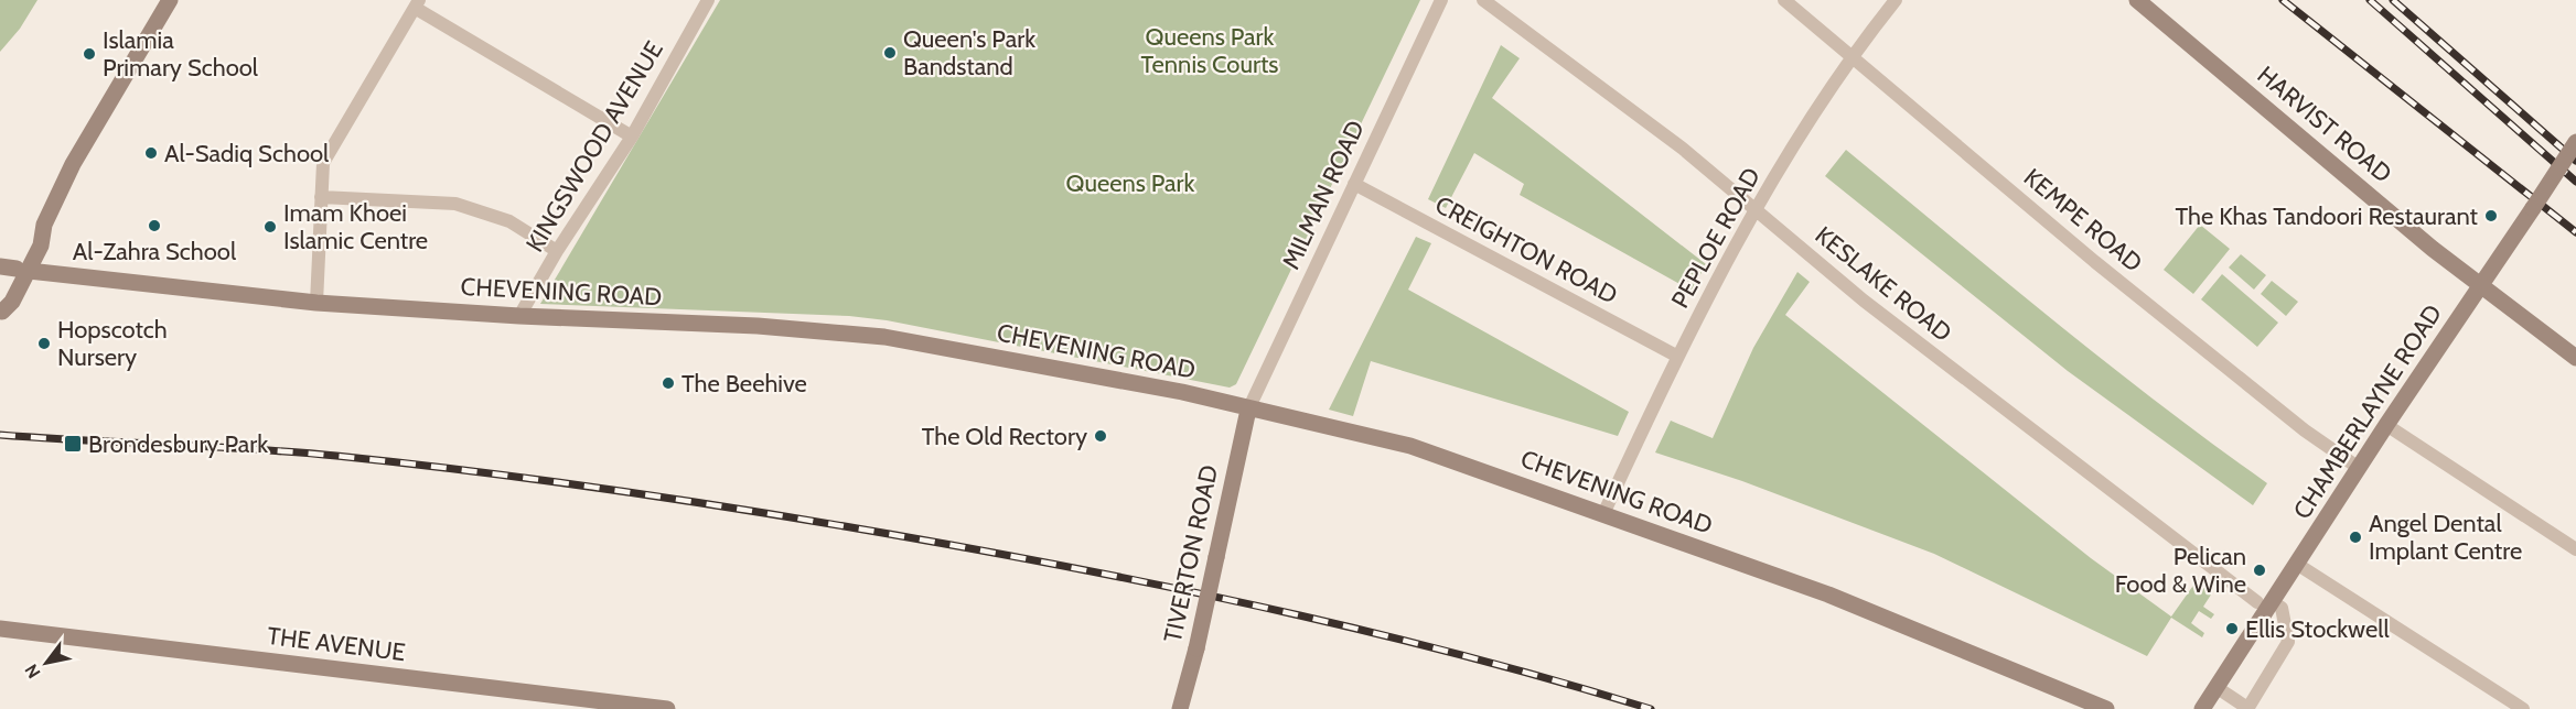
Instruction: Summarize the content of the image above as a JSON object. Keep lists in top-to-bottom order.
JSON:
{
  "streets": {
    "street": [
      "HARVIST ROAD",
      "KINGSWOOD AVENUE",
      "MILMAN ROAD",
      "KEMPE ROAD",
      "PEPLOE ROAD",
      "CREIGHTON ROAD",
      "KESLAKE ROAD",
      "CHEVENING ROAD",
      "CHAMBERLAYNE ROAD",
      "TIVERTON ROAD",
      "THE AVENUE"
    ]
  },
  "crossings": [
    ["HARVIST ROAD", "CHAMBERLAYNE ROAD"],
    ["KINGSWOOD AVENUE", "CHEVENING ROAD"],
    ["MILMAN ROAD", "CREIGHTON ROAD"],
    ["MILMAN ROAD", "CHEVENING ROAD"],
    ["MILMAN ROAD", "TIVERTON ROAD"],
    ["KEMPE ROAD", "PEPLOE ROAD"],
    ["KEMPE ROAD", "CHAMBERLAYNE ROAD"],
    ["PEPLOE ROAD", "CREIGHTON ROAD"],
    ["PEPLOE ROAD", "KESLAKE ROAD"],
    ["PEPLOE ROAD", "CHEVENING ROAD"],
    ["KESLAKE ROAD", "CHAMBERLAYNE ROAD"],
    ["CHEVENING ROAD", "TIVERTON ROAD"]
  ],
  "parks": ["Queens Park Tennis Courts", "Queens Park"],
  "places": {
    "other": [
      "Queen's Park Bandstand",
      "Islamia Primary School",
      "Al-Sadiq School",
      "The Khas Tandoori Restaurant",
      "Al-Zahra School",
      "Imam Khoei Islamic Centre",
      "Hopscotch Nursery",
      "The Beehive",
      "The Old Rectory",
      "Angel Dental Implant Centre",
      "Pelican Food & Wine",
      "Ellis Stockwell"
    ],
    "transit": ["Brondesbury Park"]
  },
  "north": "bottom left"
}
